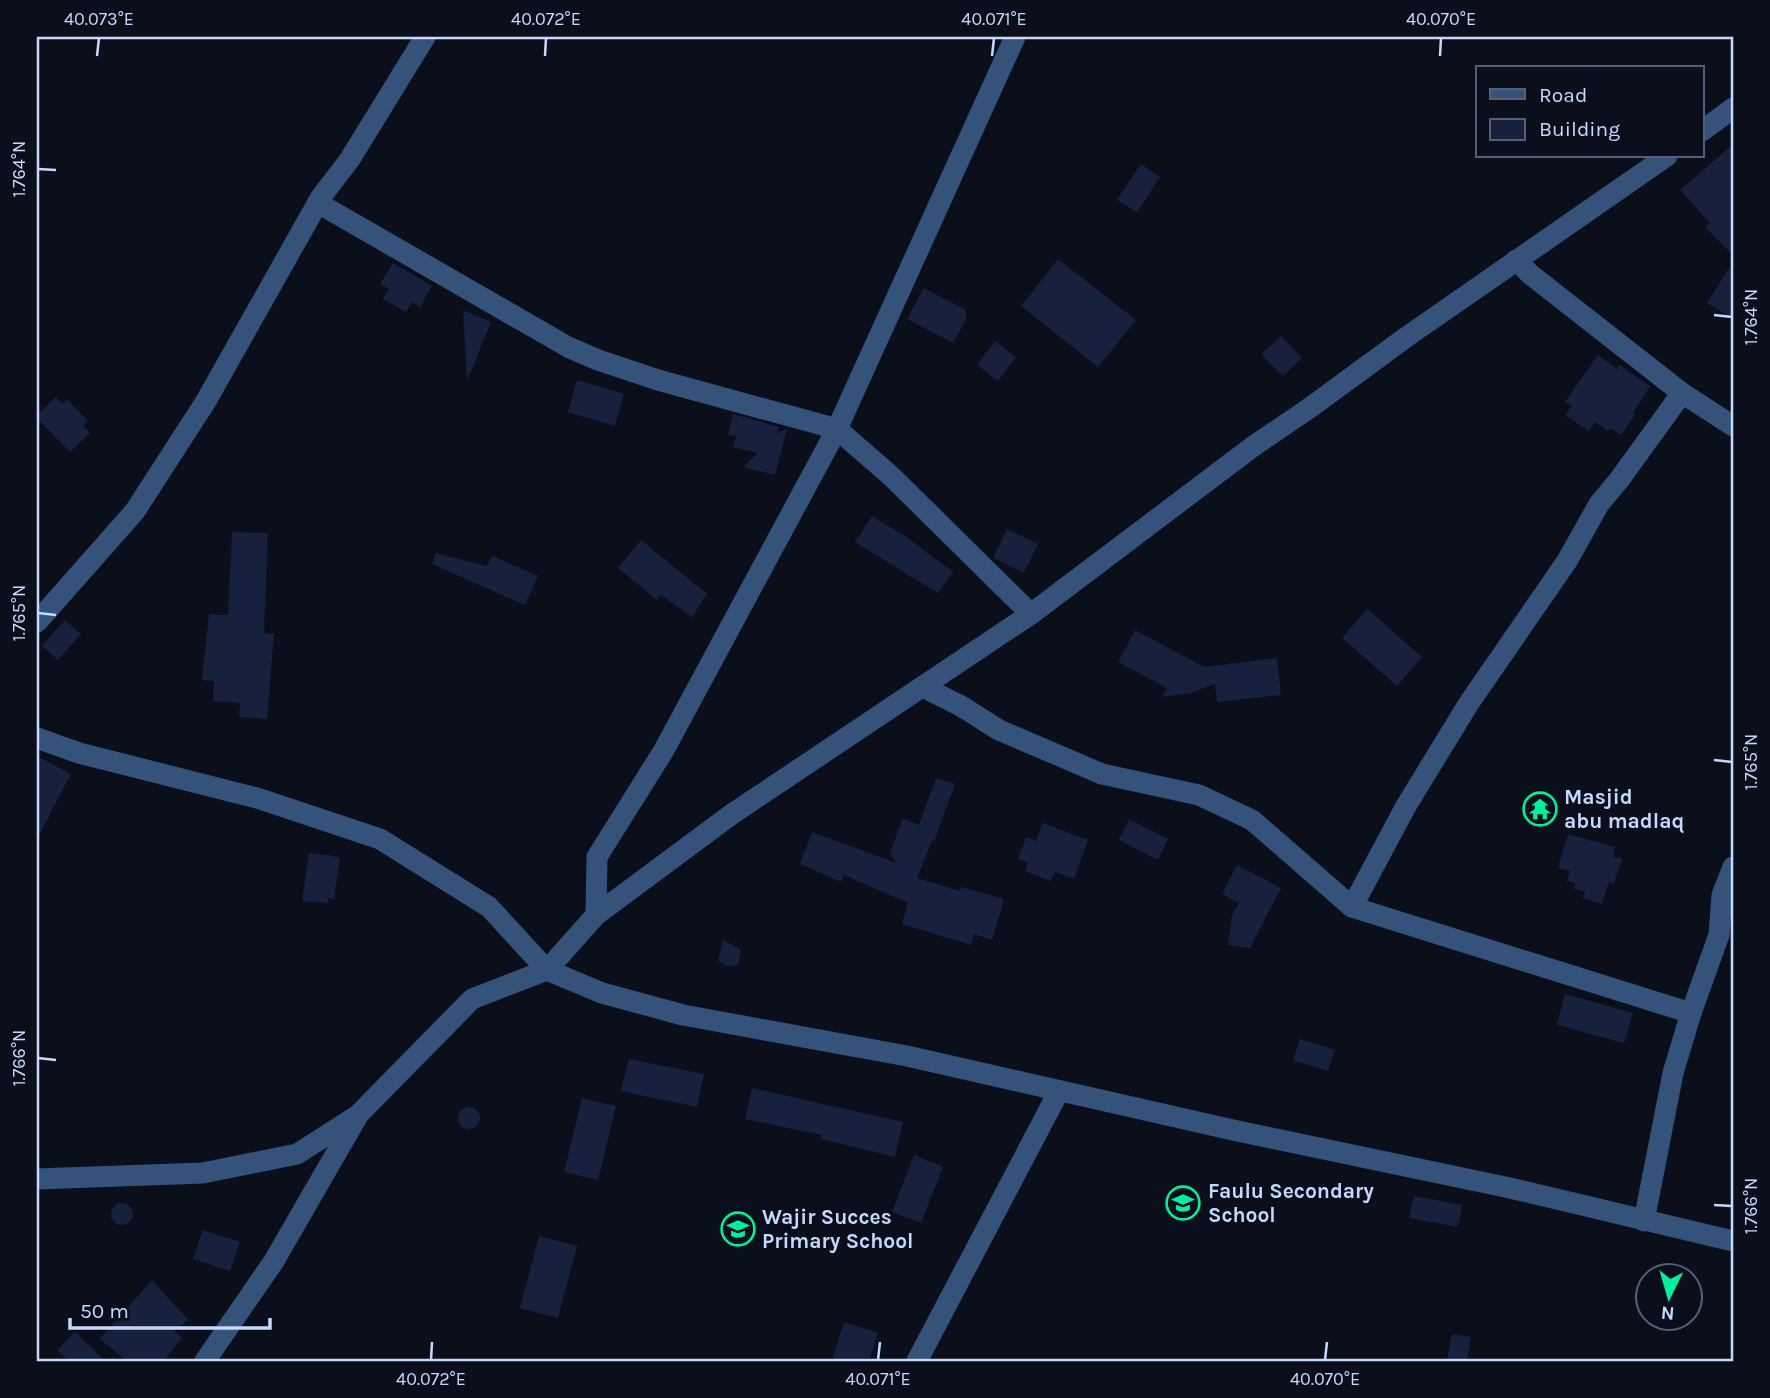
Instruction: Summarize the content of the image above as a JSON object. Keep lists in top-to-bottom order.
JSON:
{
  "places": {
    "temple": ["Masjid abu madlaq"],
    "school or university": ["Faulu Secondary School", "Wajir Succes Primary School"]
  },
  "legend": ["Road", "Building"],
  "scale_bar": "50 m",
  "north": "bottom",
  "coordinates": [
    "40.073°E",
    "40.072°E",
    "40.071°E",
    "40.070°E",
    "1.764°N",
    "1.765°N",
    "1.766°N"
  ]
}
